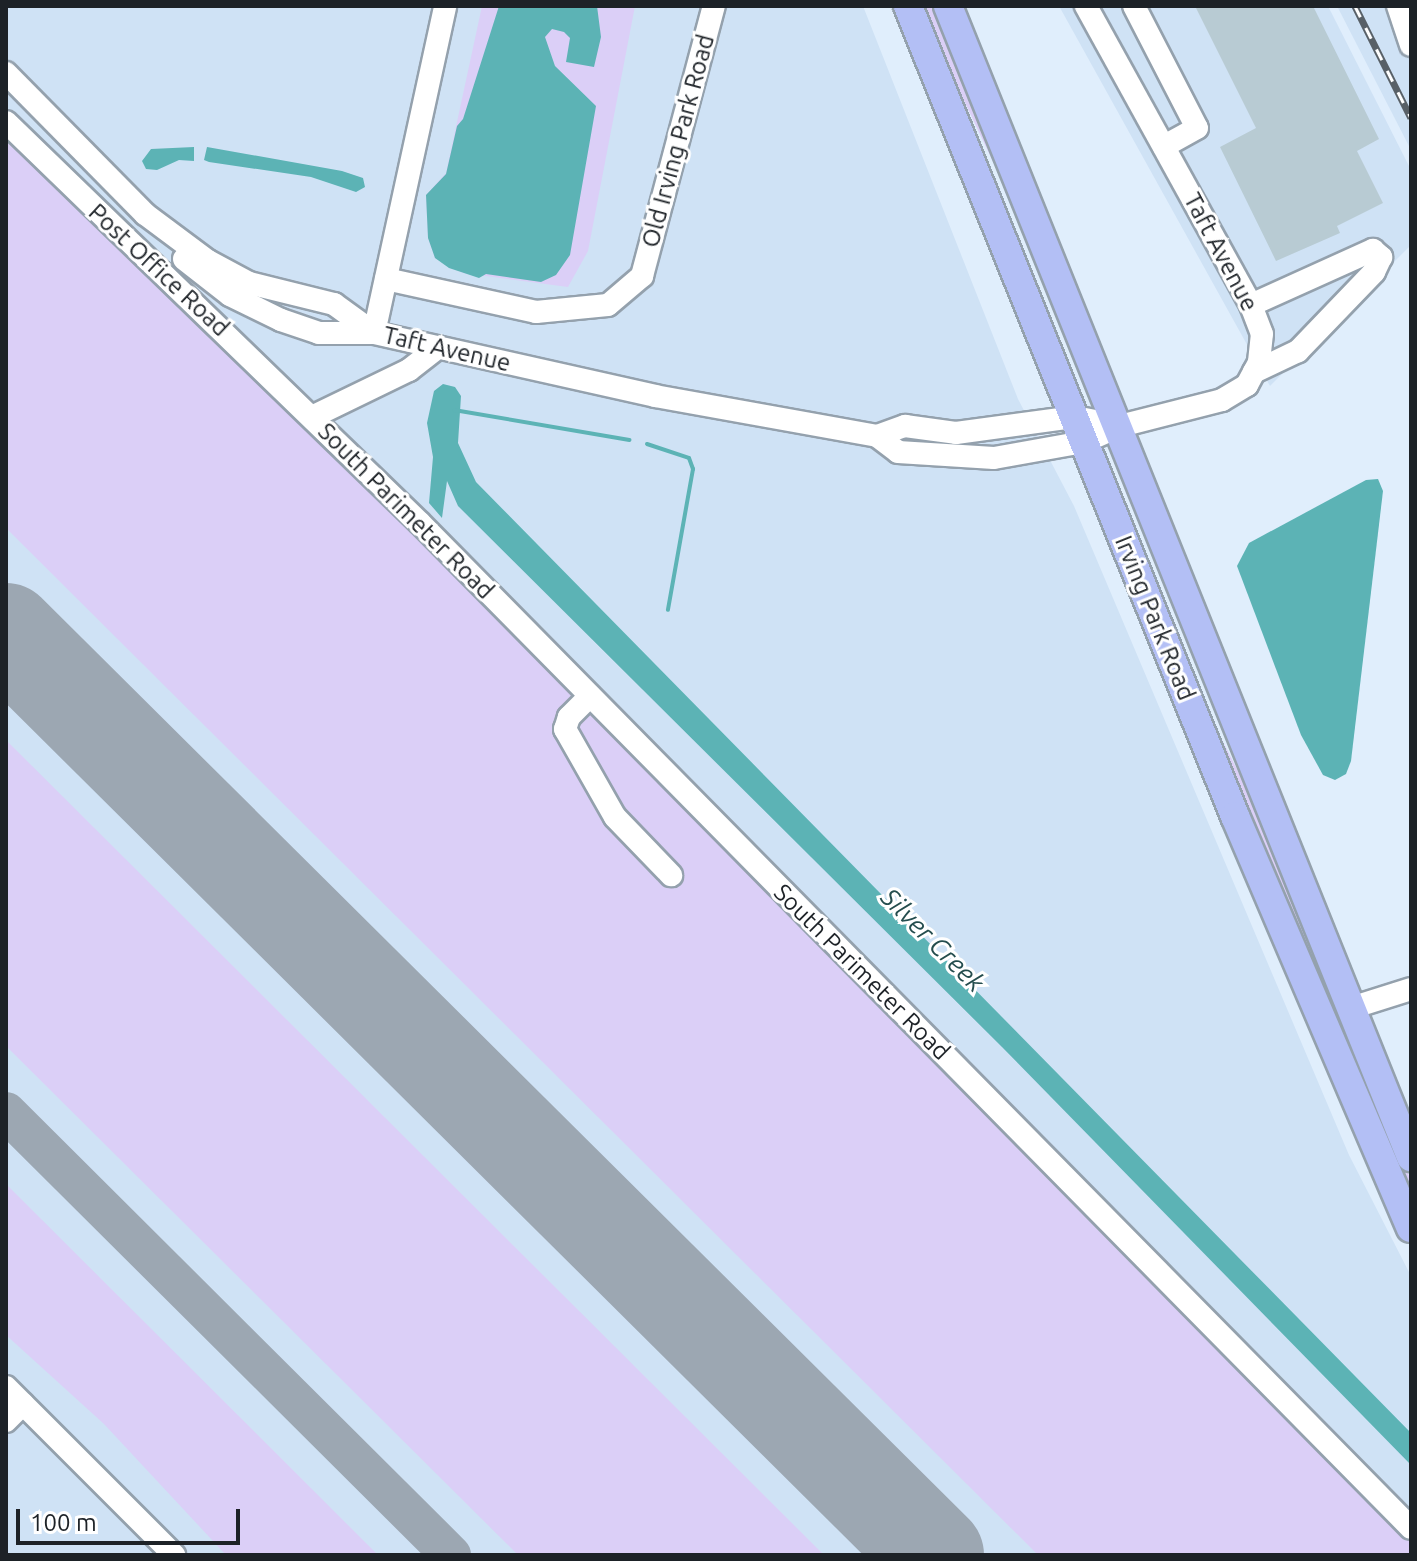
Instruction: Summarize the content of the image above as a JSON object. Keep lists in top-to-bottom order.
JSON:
{
  "streets": {
    "main road": ["Irving Park Road"],
    "street": [
      "Old Irving Park Road",
      "Taft Avenue",
      "Post Office Road",
      "South Parimeter Road"
    ]
  },
  "crossings": [
    ["Taft Avenue", "Irving Park Road"],
    ["Post Office Road", "South Parimeter Road"]
  ],
  "water": ["Silver Creek"],
  "scale_bar": "100 m"
}
